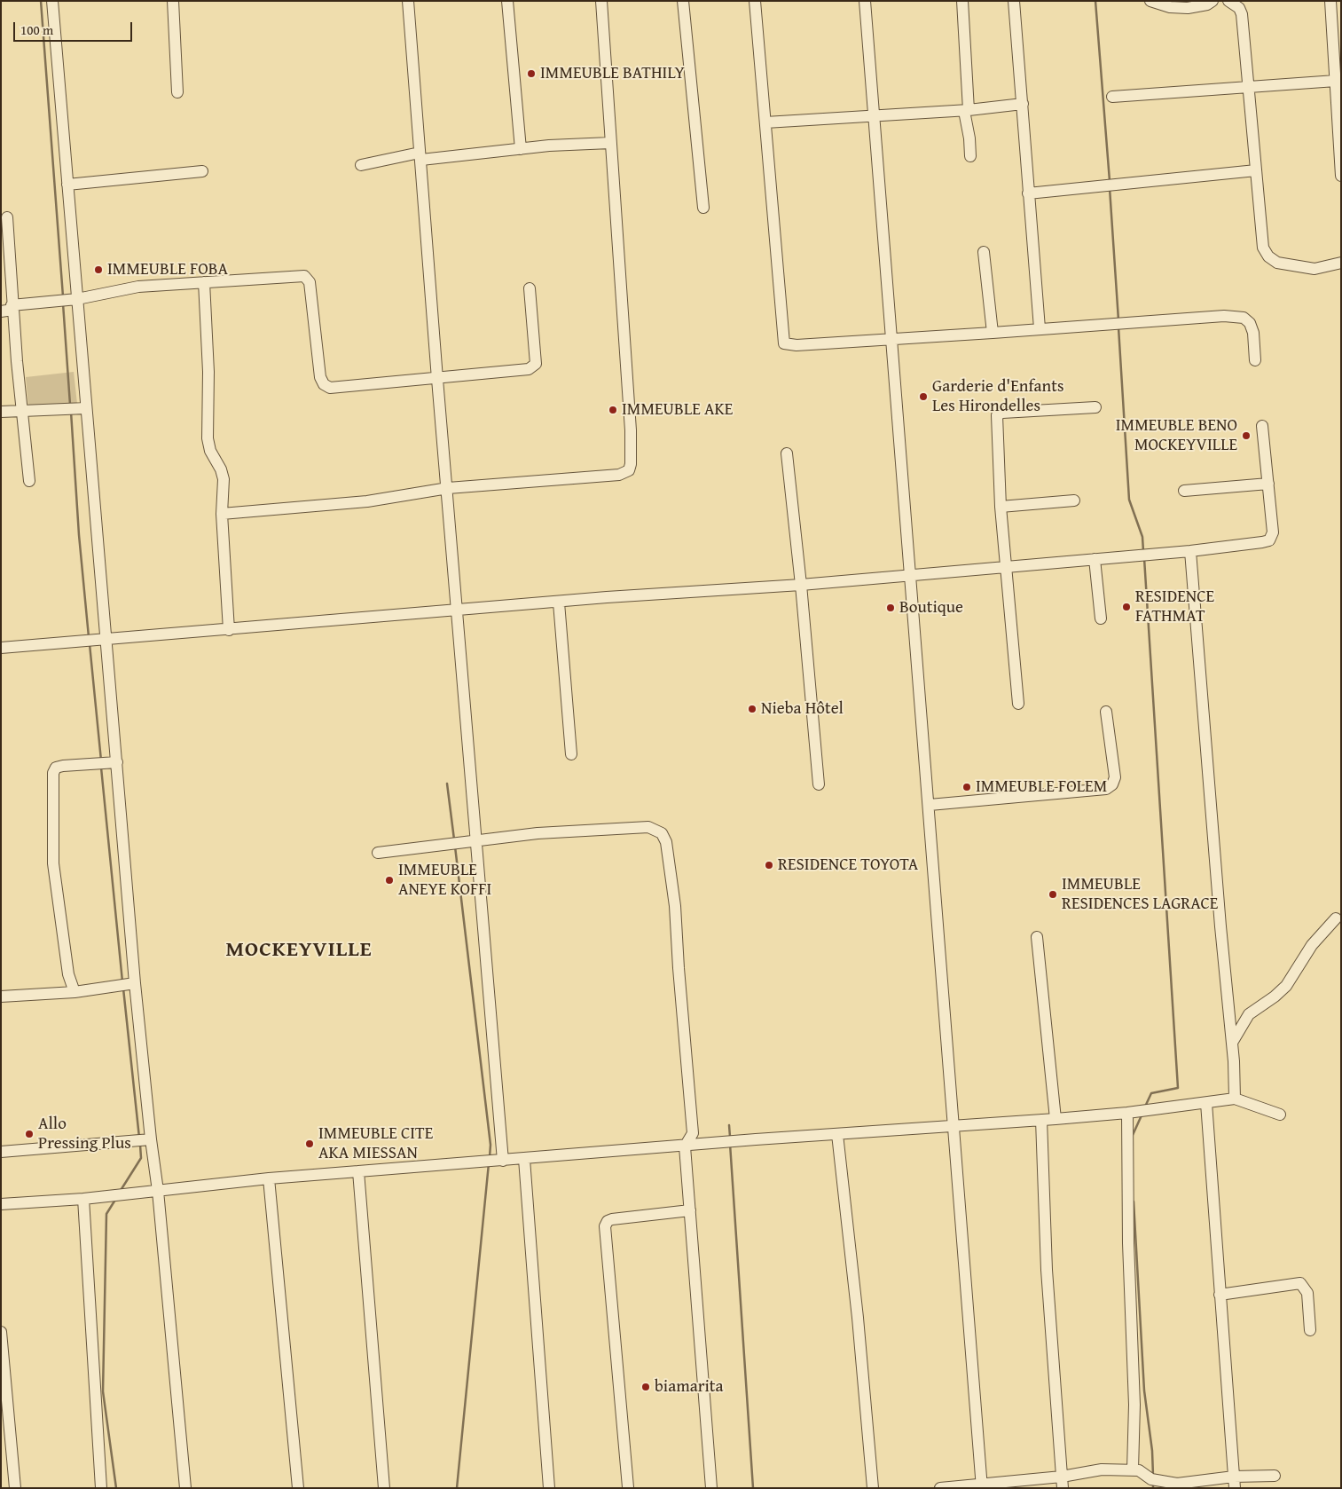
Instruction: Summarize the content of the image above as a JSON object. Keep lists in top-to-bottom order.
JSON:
{
  "districts": ["MOCKEYVILLE"],
  "places": [
    "IMMEUBLE BATHILY",
    "IMMEUBLE FOBA",
    "Garderie d'Enfants Les Hirondelles",
    "IMMEUBLE AKE",
    "IMMEUBLE BENO MOCKEYVILLE",
    "RESIDENCE FATHMAT",
    "Boutique",
    "Nieba Hôtel",
    "IMMEUBLE FOLEM",
    "RESIDENCE TOYOTA",
    "IMMEUBLE ANEYE KOFFI",
    "IMMEUBLE RESIDENCES LAGRACE",
    "Allo Pressing Plus",
    "IMMEUBLE CITE AKA MIESSAN",
    "biamarita"
  ],
  "scale_bar": "100 m"
}
